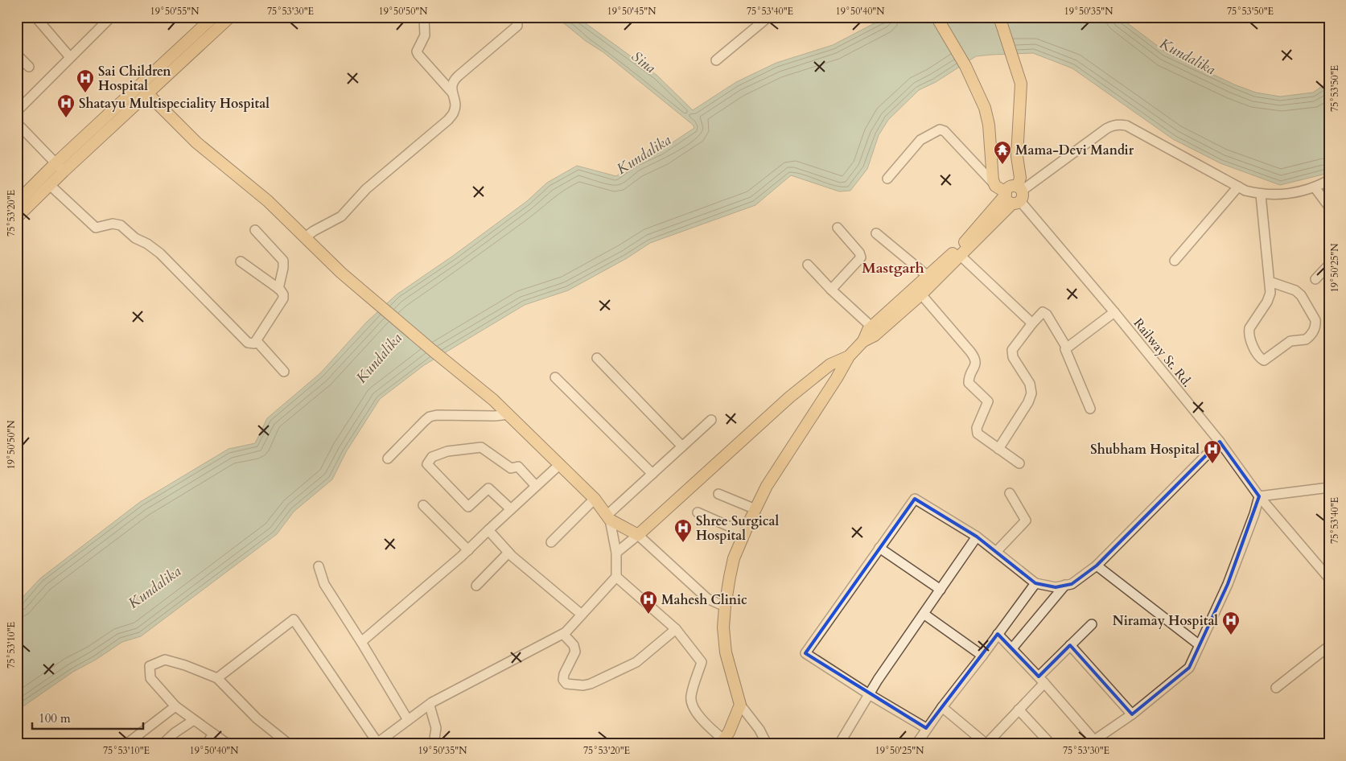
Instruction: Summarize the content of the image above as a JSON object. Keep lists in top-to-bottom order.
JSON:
{
  "streets": {
    "street": ["Railway St. Rd."]
  },
  "districts": ["Mastgarh"],
  "water": ["Kundalika", "Sina"],
  "places": {
    "hospital": [
      "Sai Children Hospital",
      "Shatayu Multispeciality Hospital",
      "Shubham Hospital",
      "Shree Surgical Hospital",
      "Mahesh Clinic",
      "Niramay Hospital"
    ],
    "temple": ["Mama-Devi Mandir"]
  },
  "scale_bar": "100 m",
  "coordinates": [
    "19°50'55\"N",
    "75°53'30\"E",
    "19°50'50\"N",
    "19°50'45\"N",
    "75°53'40\"E",
    "19°50'40\"N",
    "19°50'35\"N",
    "75°53'50\"E",
    "75°53'20\"E",
    "19°50'25\"N",
    "75°53'10\"E"
  ]
}
